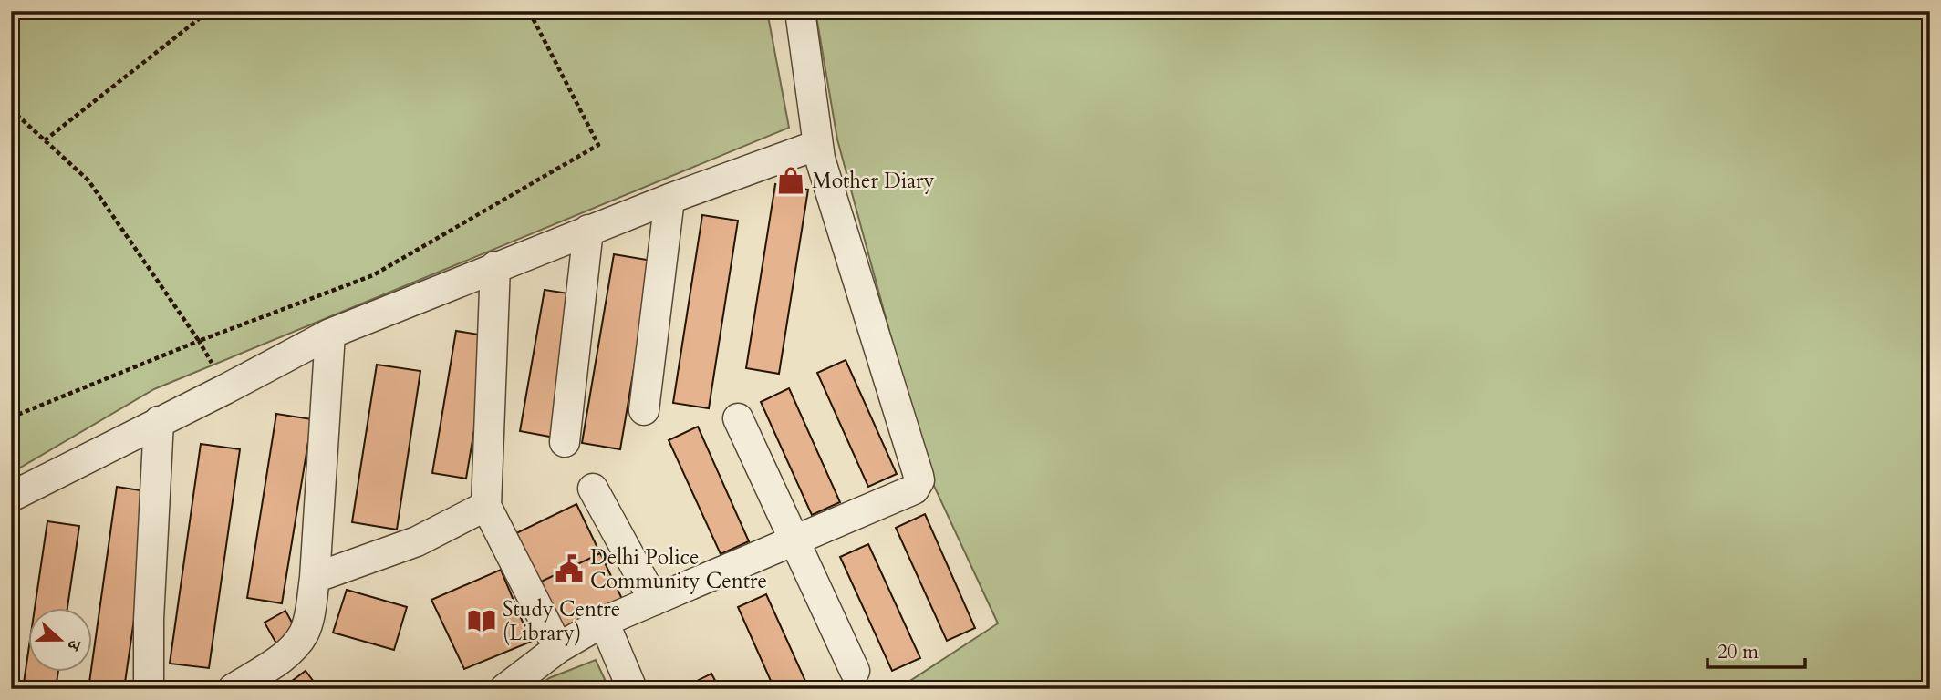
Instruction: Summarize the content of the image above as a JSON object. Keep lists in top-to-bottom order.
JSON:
{
  "places": {
    "shop": ["Mother Diary"],
    "public building": ["Delhi Police Community Centre"],
    "library": ["Study Centre (Library)"]
  },
  "scale_bar": "20 m",
  "north": "right"
}
